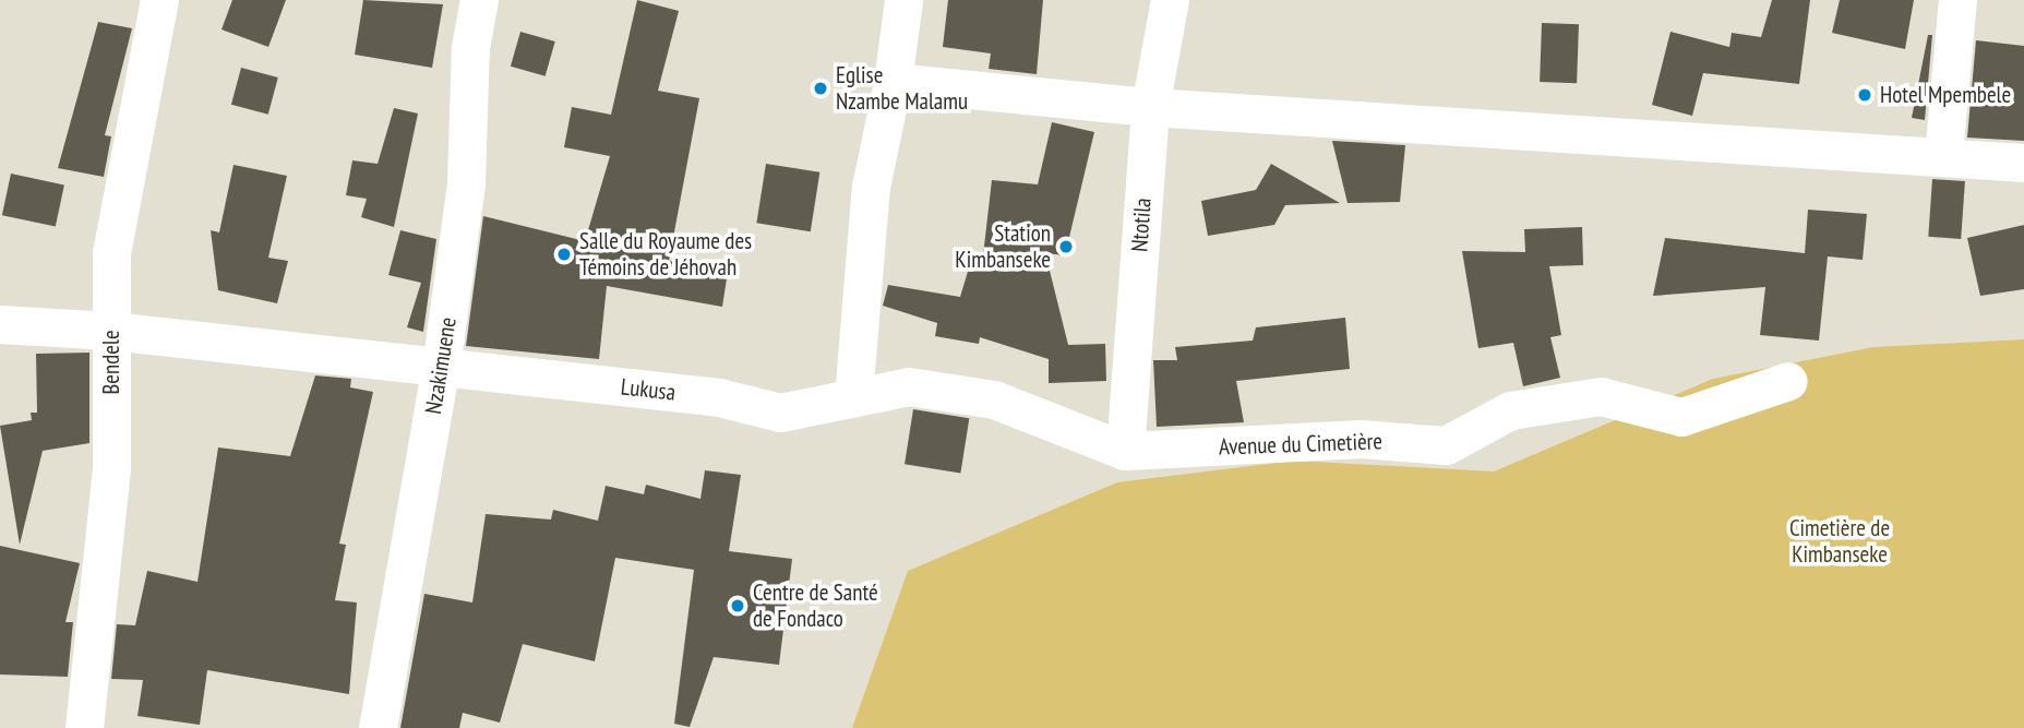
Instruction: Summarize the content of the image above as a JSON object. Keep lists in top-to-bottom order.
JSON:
{
  "streets": {
    "street": [
      "Ntotila",
      "Bendele",
      "Nzakimuene",
      "Lukusa",
      "Avenue du Cimetière"
    ]
  },
  "crossings": [
    ["Ntotila", "Avenue du Cimetière"],
    ["Bendele", "Lukusa"],
    ["Nzakimuene", "Lukusa"],
    ["Lukusa", "Avenue du Cimetière"]
  ],
  "parks": ["Cimetière de Kimbanseke"],
  "places": [
    "Eglise Nzambe Malamu",
    "Hotel Mpembele",
    "Station Kimbanseke",
    "Salle du Royaume des Témoins de Jéhovah",
    "Centre de Santé de Fondaco"
  ]
}
